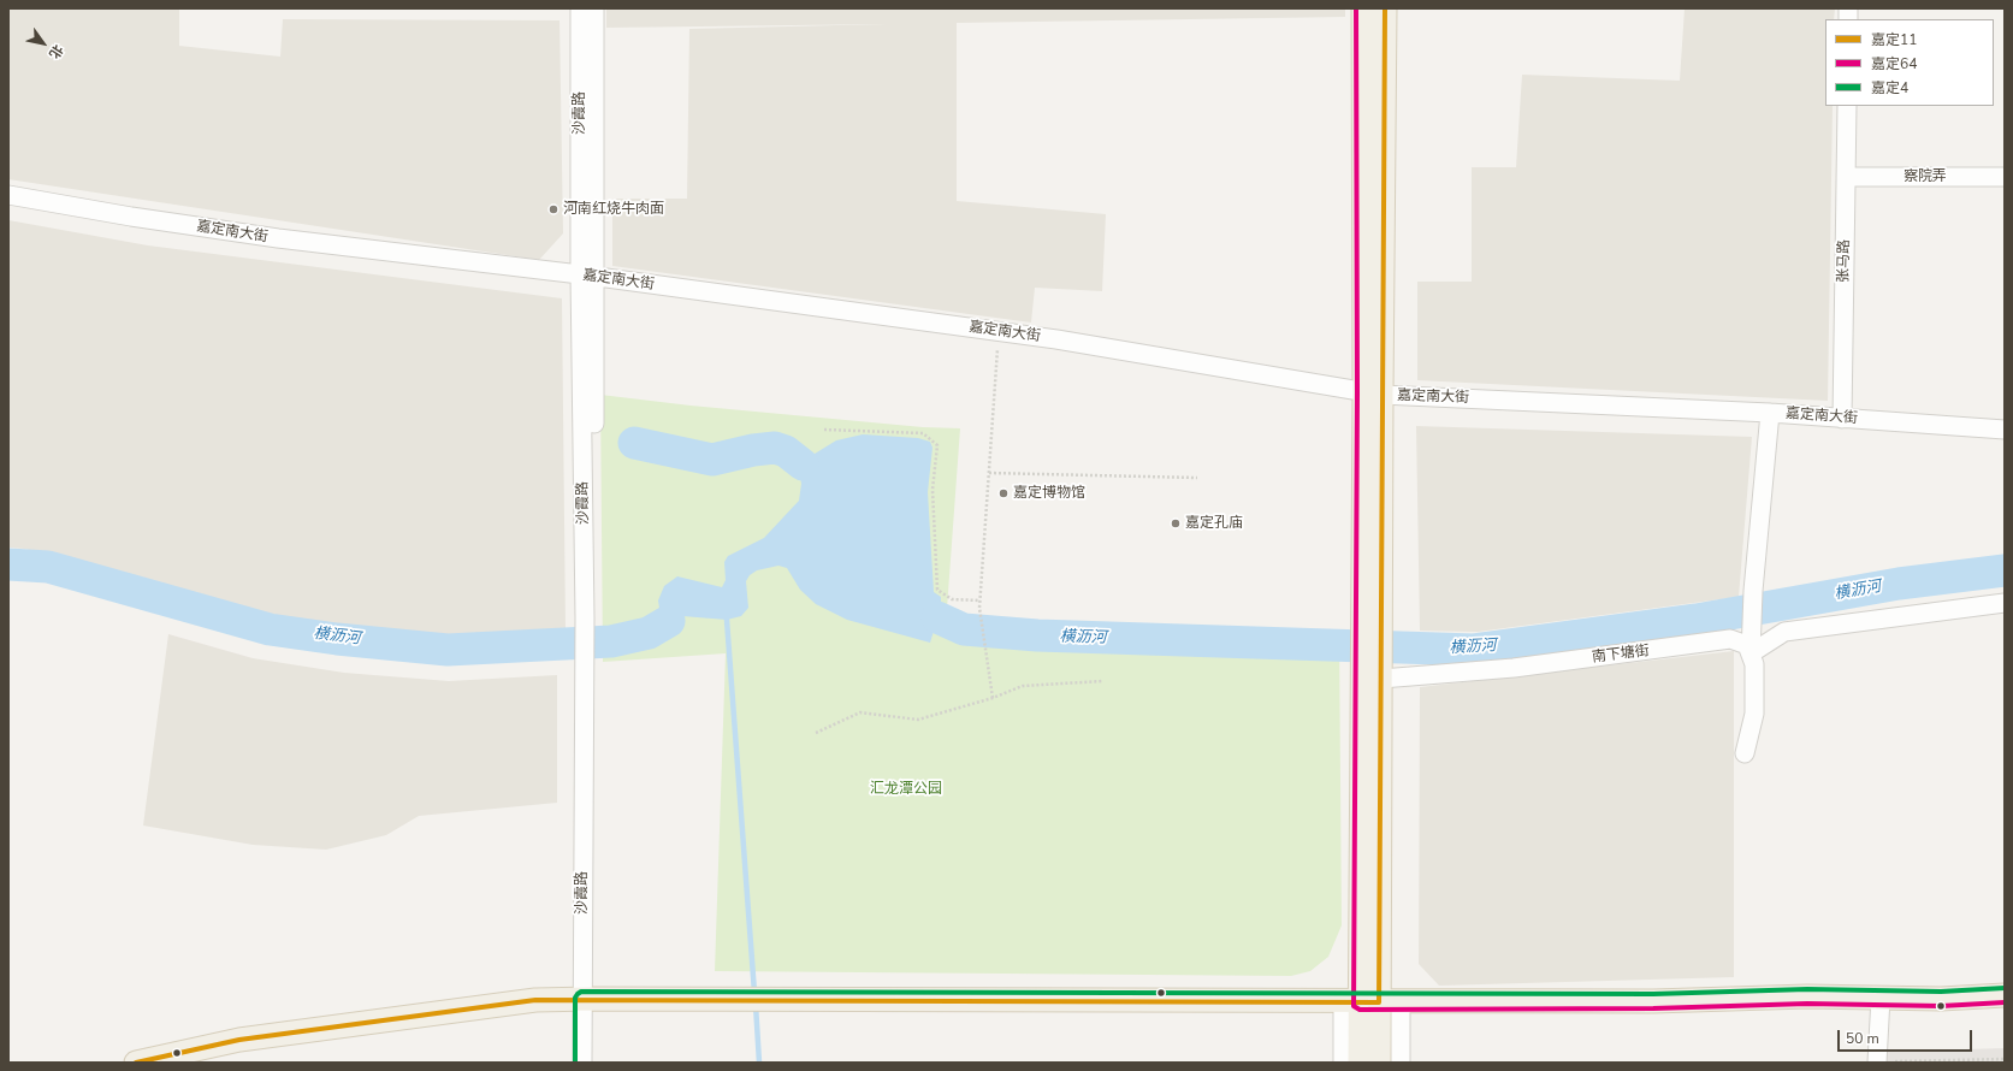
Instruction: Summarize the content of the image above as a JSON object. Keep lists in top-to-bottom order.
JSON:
{
  "streets": {
    "street": [
      "沙霞路",
      "察院弄",
      "嘉定南大街",
      "张马路",
      "南下塘街"
    ]
  },
  "crossings": [
    ["沙霞路", "嘉定南大街"],
    ["察院弄", "张马路"],
    ["嘉定南大街", "张马路"]
  ],
  "water": ["横沥河"],
  "parks": ["汇龙潭公园"],
  "places": ["河南红烧牛肉面", "嘉定博物馆", "嘉定孔庙"],
  "lines": ["transit line 嘉定11", "transit line 嘉定64", "transit line 嘉定4"],
  "legend": ["嘉定11", "嘉定64", "嘉定4"],
  "scale_bar": "50 m",
  "north": "bottom right"
}
